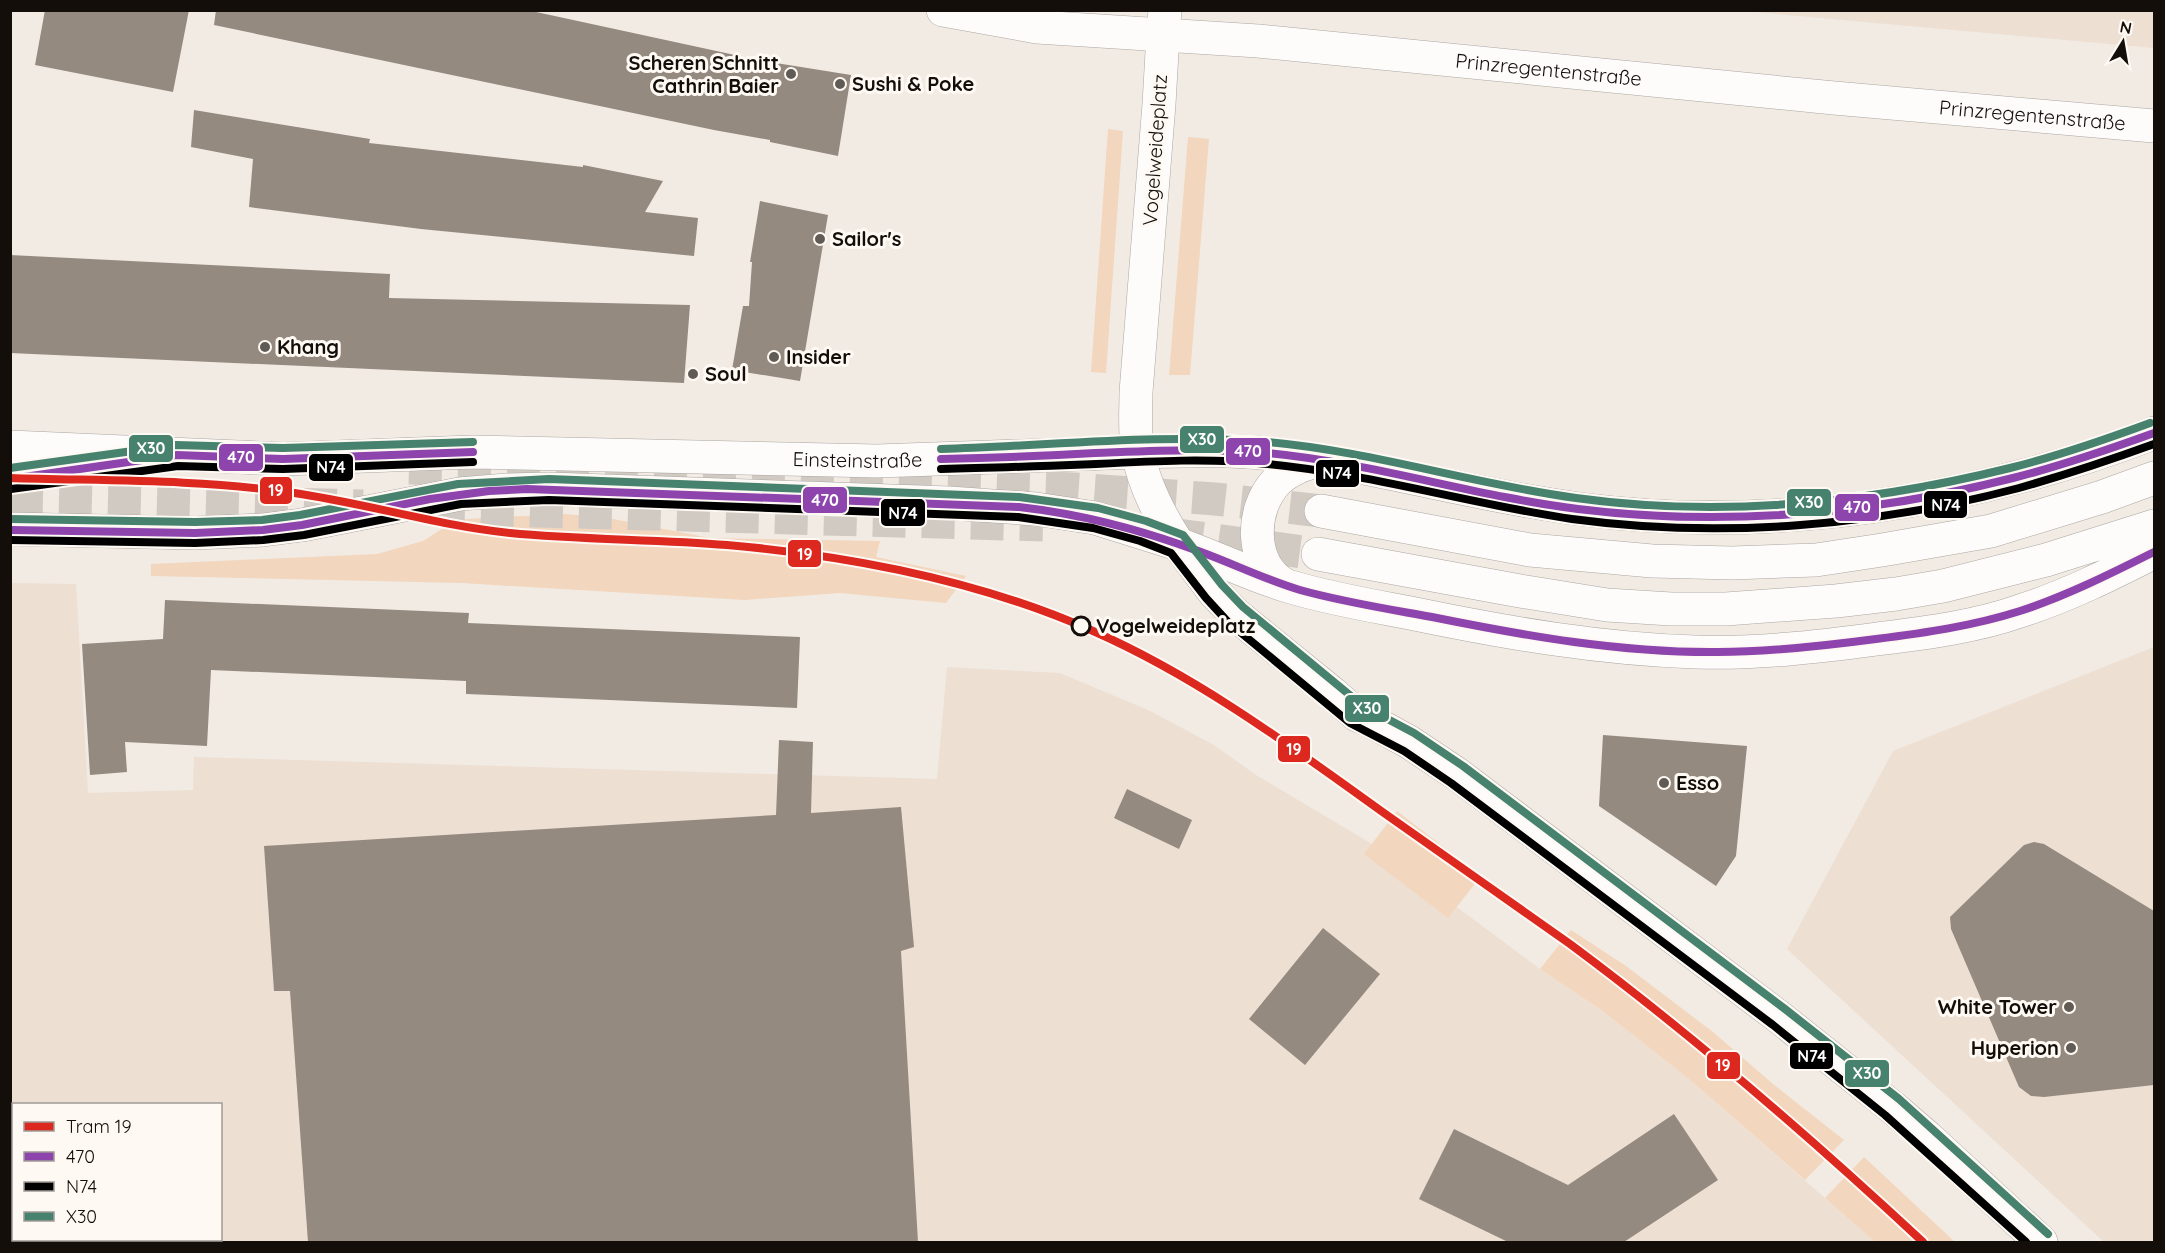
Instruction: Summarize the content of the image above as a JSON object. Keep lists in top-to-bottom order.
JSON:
{
  "streets": {
    "main road": ["Prinzregentenstraße", "Vogelweideplatz", "Einsteinstraße"]
  },
  "crossings": [
    ["Prinzregentenstraße", "Vogelweideplatz"],
    ["Vogelweideplatz", "Einsteinstraße"]
  ],
  "places": [
    "Scheren Schnitt Cathrin Baier",
    "Sushi & Poke",
    "Sailor's",
    "Khang",
    "Insider",
    "Soul",
    "Vogelweideplatz",
    "Esso",
    "White Tower",
    "Hyperion"
  ],
  "lines": [
    "transit line X30",
    "transit line 470",
    "transit line N74",
    "tram line 19"
  ],
  "legend": [
    "Tram 19",
    "470",
    "N74",
    "X30"
  ],
  "north": "top"
}
